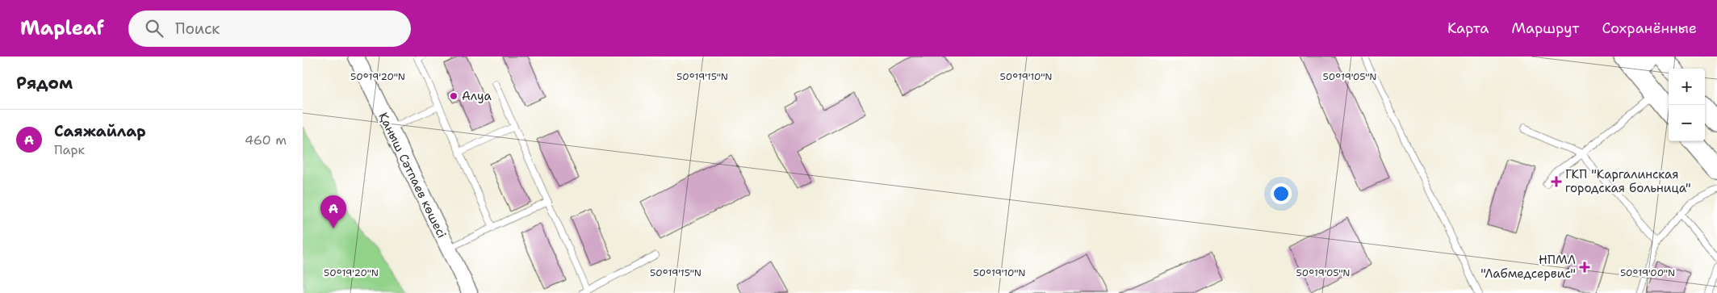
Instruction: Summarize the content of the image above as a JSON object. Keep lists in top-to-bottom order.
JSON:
{
  "streets": {
    "street": ["Қаныш Сәтпаев көшесі"]
  },
  "places": {
    "other": ["Алуа"],
    "health": ["ГКП \"Каргалинская городская больница\"", "НПМЛ \"Лабмедсервис\""]
  },
  "page": {
    "header": "Mapleaf",
    "search": "Поиск",
    "nav": ["Карта", "Маршрут", "Сохранённые"],
    "heading": "Рядом",
    "map_buttons": ["+", "−"],
    "list": [
      {
        "mark": "A",
        "name": "Саяжайлар",
        "note": "Парк",
        "value": "460 m"
      }
    ],
    "pins": "A"
  },
  "coordinates": [
    "50°19'20\"N",
    "50°19'15\"N",
    "50°19'10\"N",
    "50°19'05\"N",
    "50°19'00\"N"
  ]
}
